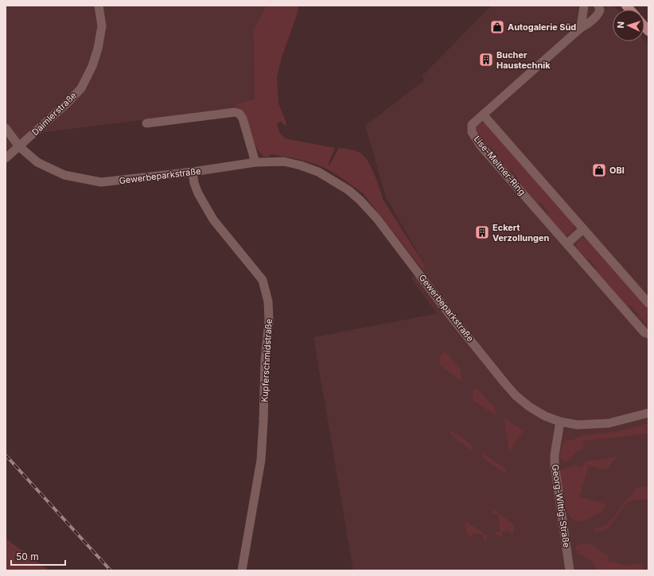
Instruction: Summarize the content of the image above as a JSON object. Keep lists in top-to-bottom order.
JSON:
{
  "streets": {
    "street": [
      "Daimlerstraße",
      "Lise-Meitner-Ring",
      "Gewerbeparkstraße",
      "Kupferschmidstraße",
      "Georg-Wittig-Straße"
    ]
  },
  "crossings": [
    ["Daimlerstraße", "Gewerbeparkstraße"],
    ["Gewerbeparkstraße", "Kupferschmidstraße"],
    ["Gewerbeparkstraße", "Georg-Wittig-Straße"]
  ],
  "places": {
    "shop": ["Autogalerie Süd", "OBI"],
    "building": ["Bucher Haustechnik", "Eckert Verzollungen"]
  },
  "scale_bar": "50 m",
  "north": "left"
}
